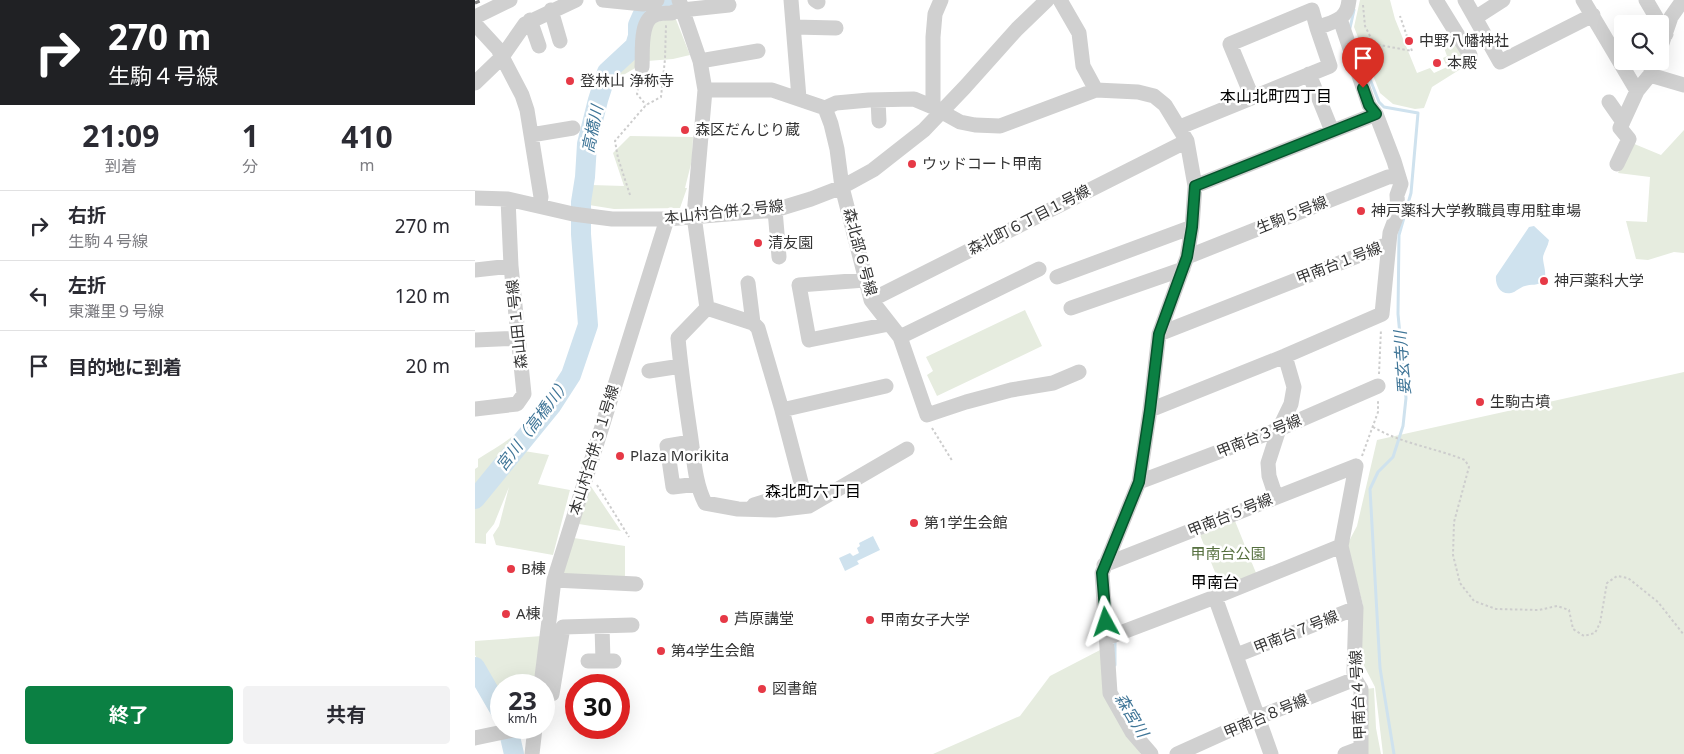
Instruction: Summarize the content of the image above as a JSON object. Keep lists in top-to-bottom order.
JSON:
{
  "streets": {
    "street": [
      "本山村合併２号線",
      "生駒５号線",
      "森北町６丁目１号線",
      "森北部６号線",
      "甲南台１号線",
      "森山田１号線",
      "甲南台３号線",
      "本山村合併３１号線",
      "甲南台５号線",
      "甲南台７号線",
      "甲南台４号線",
      "甲南台８号線"
    ]
  },
  "crossings": [
    ["本山村合併２号線", "森北部６号線"],
    ["本山村合併２号線", "森山田１号線"],
    ["本山村合併２号線", "本山村合併３１号線"],
    ["森北町６丁目１号線", "森北部６号線"],
    ["甲南台５号線", "甲南台４号線"],
    ["甲南台７号線", "甲南台４号線"],
    ["甲南台４号線", "甲南台８号線"]
  ],
  "districts": ["本山北町四丁目", "森北町六丁目", "甲南台"],
  "water": [
    "高橋川",
    "要玄寺川",
    "宮川（高橋川）",
    "森宮川"
  ],
  "parks": ["甲南台公園"],
  "places": [
    "中野八幡神社",
    "本殿",
    "登林山 浄称寺",
    "森区だんじり蔵",
    "ウッドコート甲南",
    "神戸薬科大学教職員専用駐車場",
    "清友園",
    "神戸薬科大学",
    "生駒古墳",
    "Plaza Morikita",
    "第1学生会館",
    "B棟",
    "A棟",
    "芦原講堂",
    "甲南女子大学",
    "第4学生会館",
    "図書館"
  ],
  "page": {
    "turn": ["270 m", "生駒４号線"],
    "eta": [
      "21:09",
      "到着",
      "1",
      "分",
      "410",
      "m"
    ],
    "list": [
      {
        "name": "右折",
        "note": "生駒４号線",
        "value": "270 m"
      },
      {
        "name": "左折",
        "note": "東灘里９号線",
        "value": "120 m"
      },
      {
        "name": "目的地に到着",
        "value": "20 m"
      }
    ],
    "speed": "23 km/h",
    "limit": "30",
    "buttons": ["終了", "共有"]
  }
}
